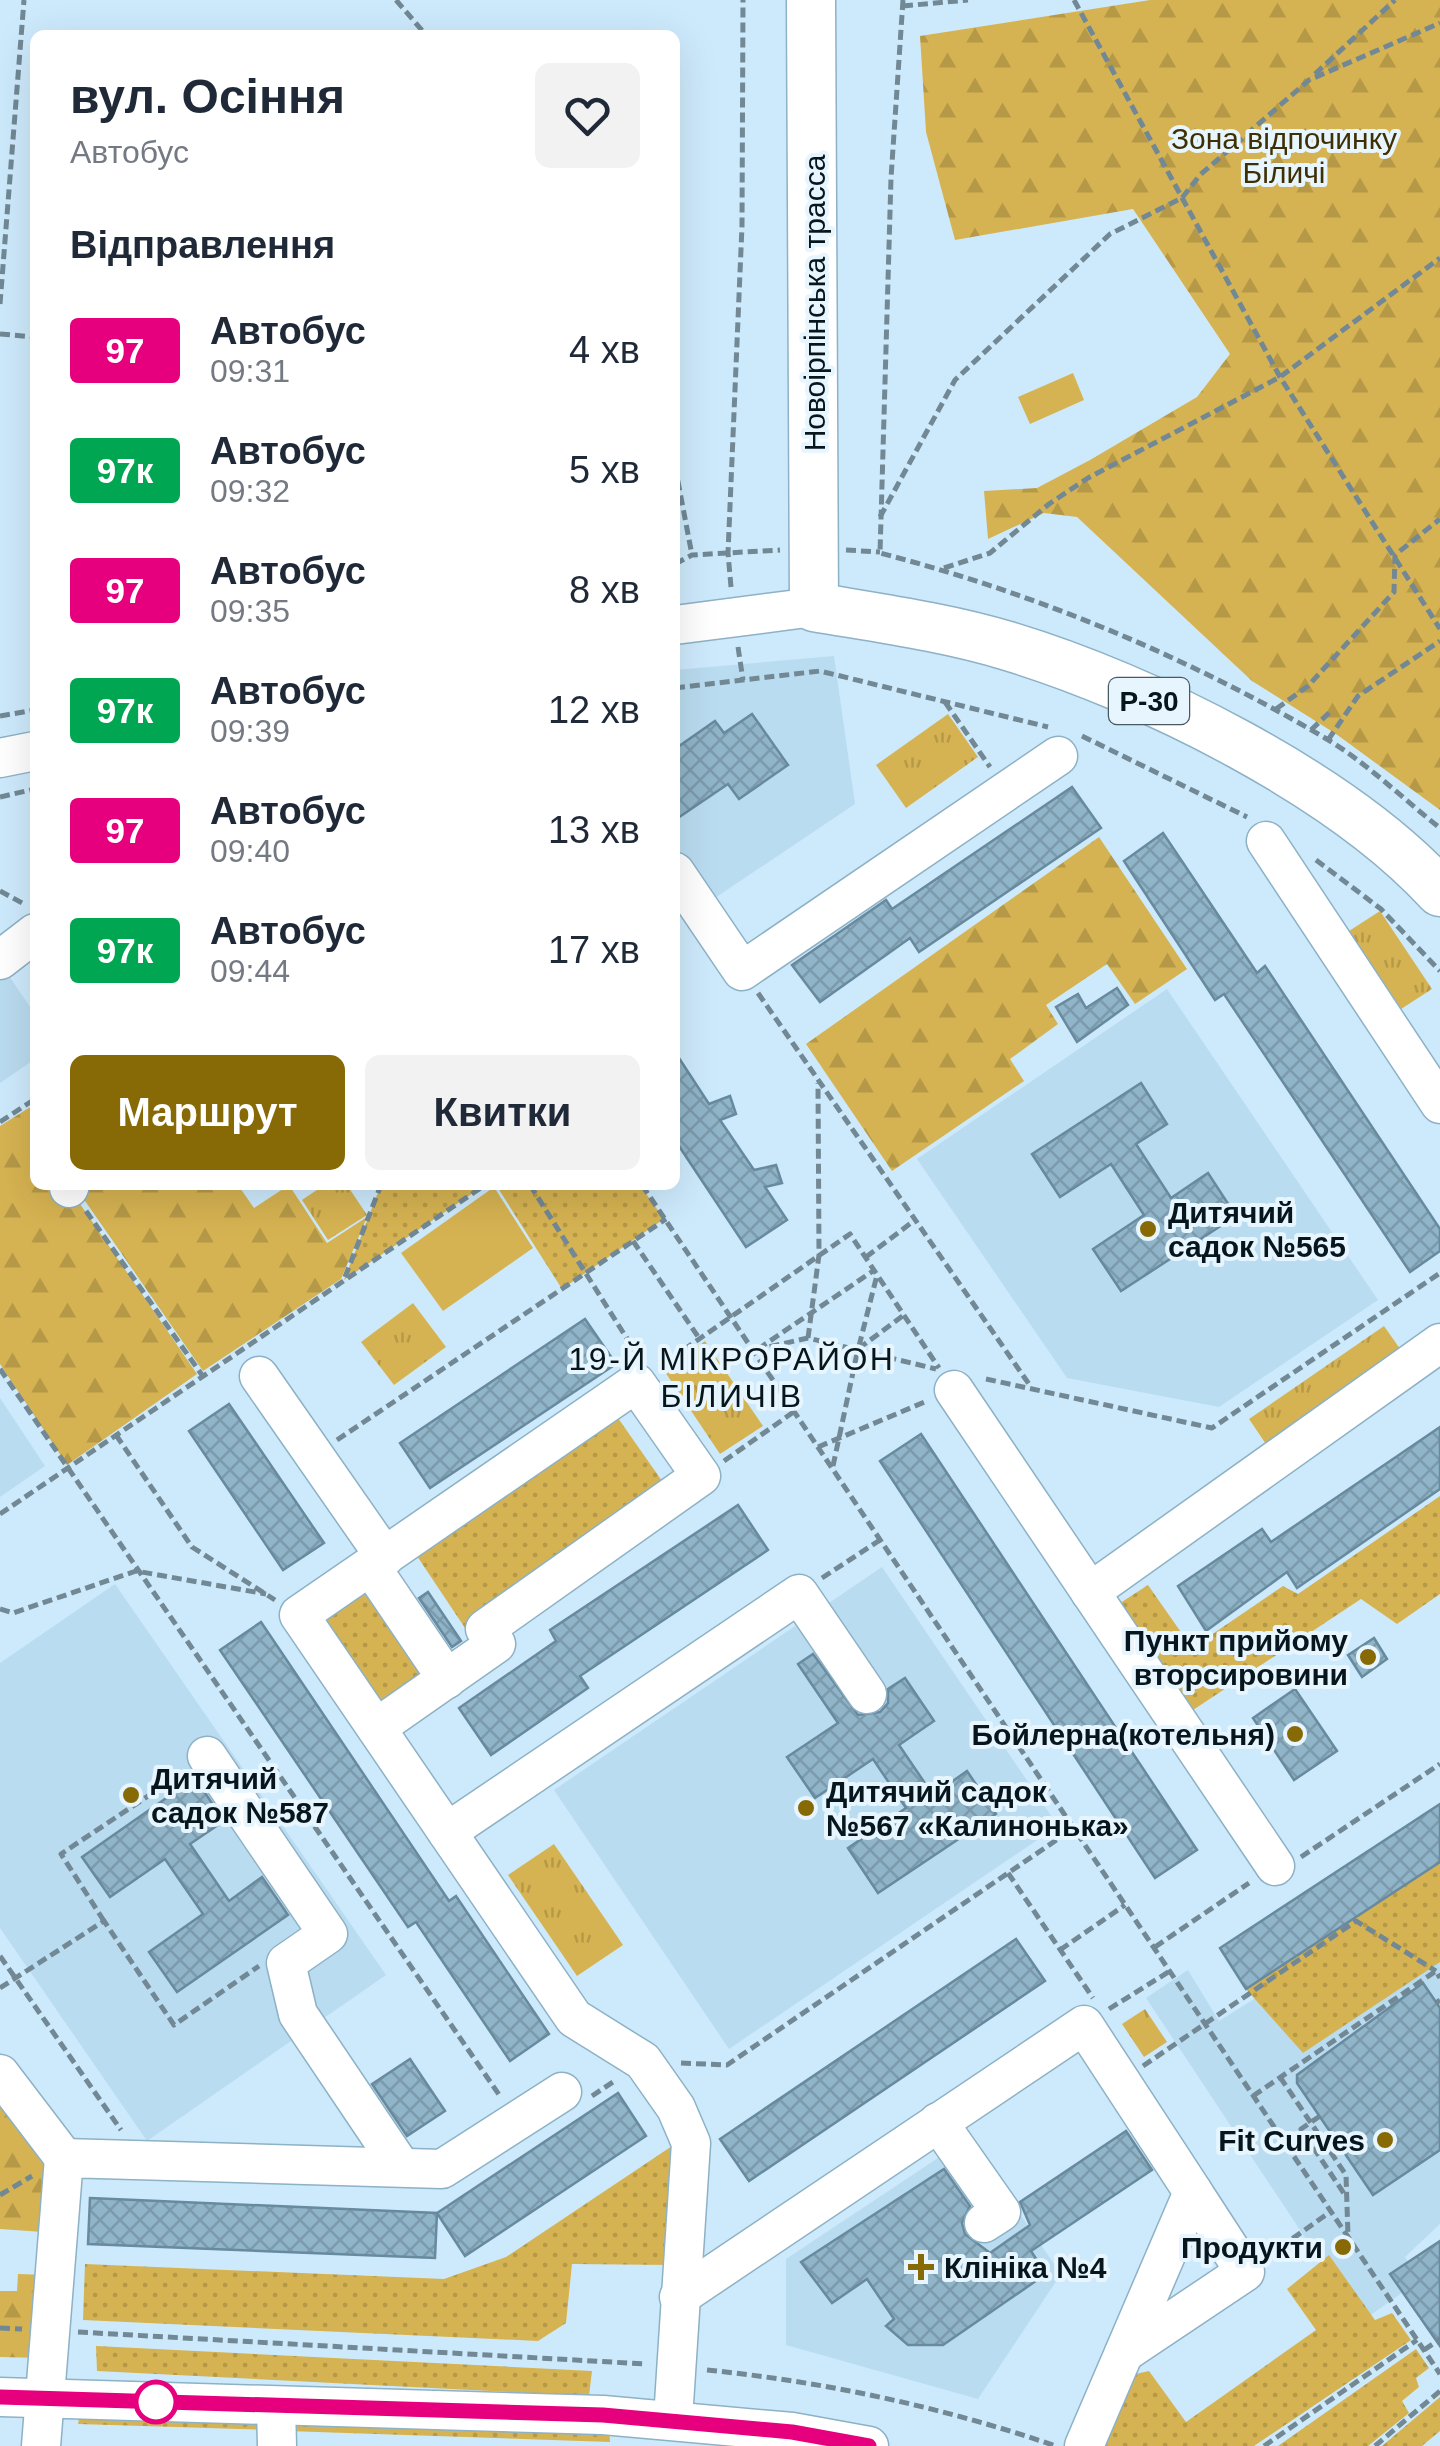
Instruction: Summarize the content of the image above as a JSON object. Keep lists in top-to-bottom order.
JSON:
{
  "streets": {
    "main road": ["Новоірпінська трасса", "Р-30"]
  },
  "crossings": [
    ["Новоірпінська трасса", "Р-30"]
  ],
  "districts": ["19-Й МІКРОРАЙОН БІЛИЧІВ"],
  "parks": ["Зона відпочинку Біличі"],
  "places": {
    "other": [
      "Дитячий садок №565",
      "Пункт прийому вторсировини",
      "Бойлерна(котельня)",
      "Дитячий садок №587",
      "Дитячий садок №567 «Калинонька»",
      "Fit Curves",
      "Продукти"
    ],
    "health": ["Клініка №4"]
  },
  "lines": ["bus line 97"],
  "page": {
    "heading": [
      ["вул. Осіння", "Автобус"],
      "Відправлення"
    ],
    "list": [
      {
        "mark": "97",
        "name": "Автобус",
        "note": "09:31",
        "value": "4 хв"
      },
      {
        "mark": "97к",
        "name": "Автобус",
        "note": "09:32",
        "value": "5 хв"
      },
      {
        "mark": "97",
        "name": "Автобус",
        "note": "09:35",
        "value": "8 хв"
      },
      {
        "mark": "97к",
        "name": "Автобус",
        "note": "09:39",
        "value": "12 хв"
      },
      {
        "mark": "97",
        "name": "Автобус",
        "note": "09:40",
        "value": "13 хв"
      },
      {
        "mark": "97к",
        "name": "Автобус",
        "note": "09:44",
        "value": "17 хв"
      }
    ],
    "buttons": ["Маршрут", "Квитки"]
  }
}
